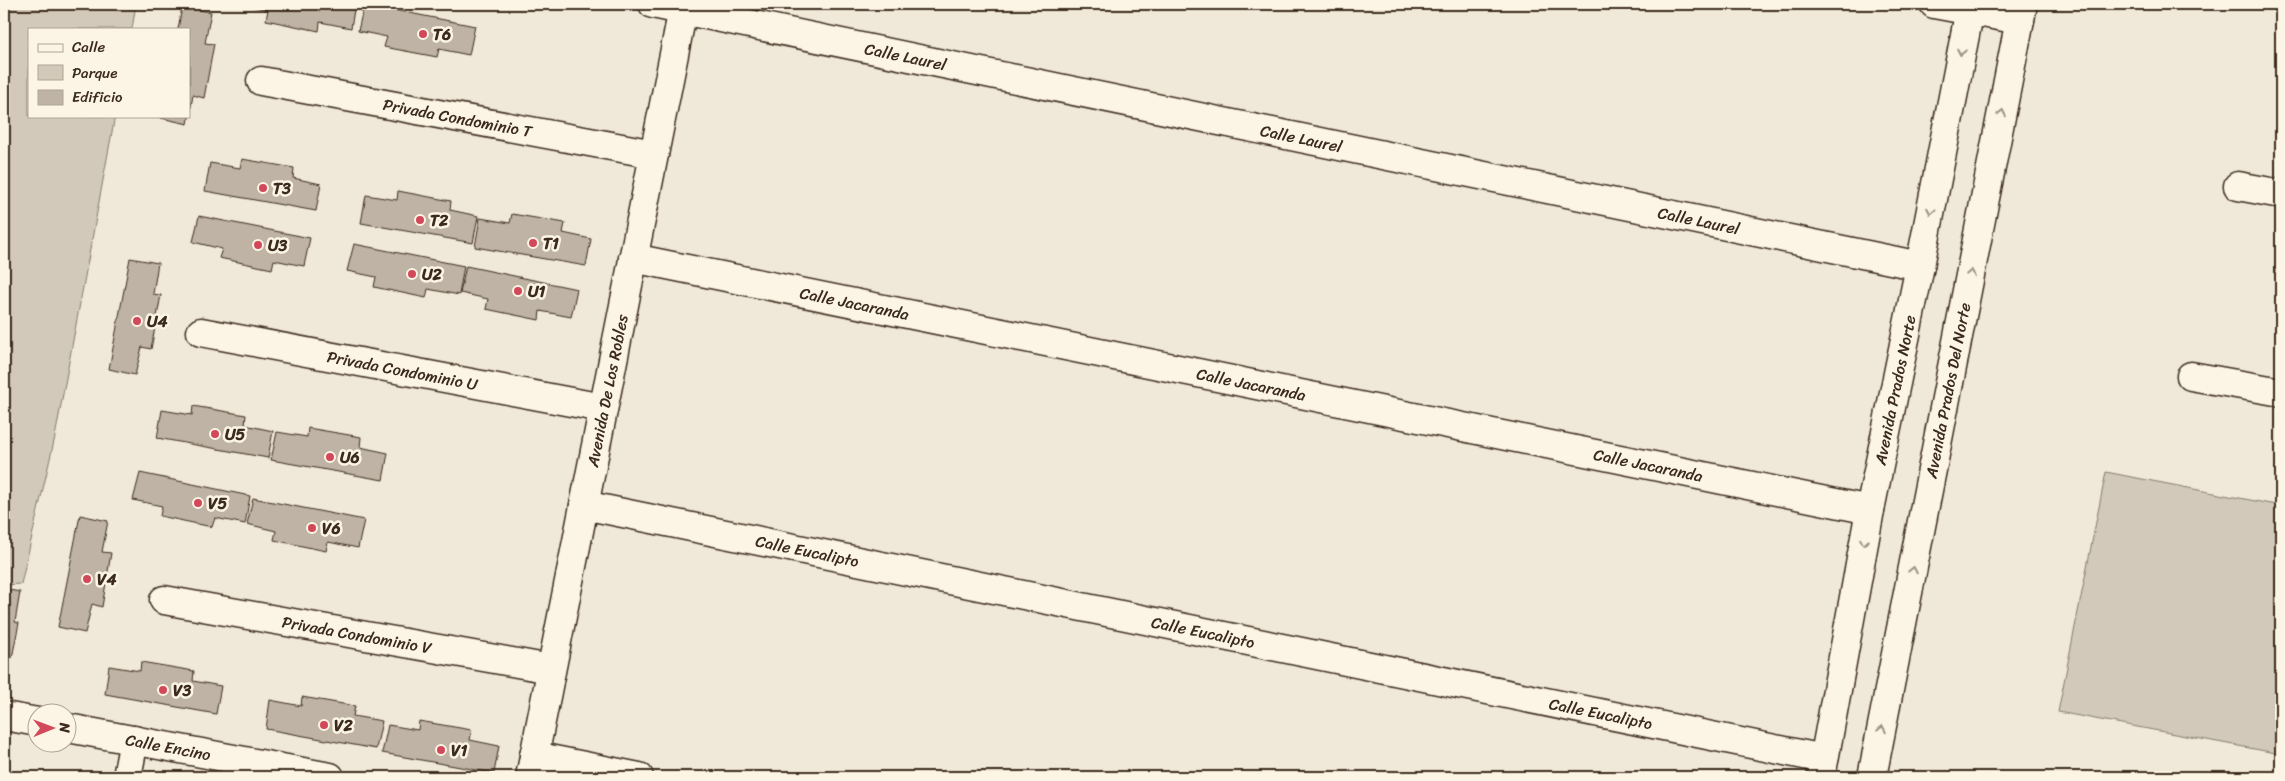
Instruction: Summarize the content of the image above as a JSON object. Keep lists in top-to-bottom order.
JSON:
{
  "streets": {
    "street": [
      "Calle Laurel",
      "Privada Condominio T",
      "Calle Jacaranda",
      "Privada Condominio U",
      "Avenida De Los Robles",
      "Avenida Prados Norte",
      "Avenida Prados Del Norte",
      "Calle Eucalipto",
      "Privada Condominio V",
      "Calle Encino"
    ]
  },
  "crossings": [
    ["Calle Laurel", "Avenida De Los Robles"],
    ["Calle Laurel", "Avenida Prados Norte"],
    ["Privada Condominio T", "Avenida De Los Robles"],
    ["Calle Jacaranda", "Avenida De Los Robles"],
    ["Calle Jacaranda", "Avenida Prados Norte"],
    ["Privada Condominio U", "Avenida De Los Robles"],
    ["Avenida De Los Robles", "Calle Eucalipto"],
    ["Avenida De Los Robles", "Privada Condominio V"],
    ["Avenida Prados Norte", "Calle Eucalipto"]
  ],
  "one_way": ["Avenida Prados Norte", "Avenida Prados Del Norte"],
  "places": [
    "T6",
    "T3",
    "T2",
    "T1",
    "U3",
    "U2",
    "U1",
    "U4",
    "U5",
    "U6",
    "V5",
    "V6",
    "V4",
    "V3",
    "V2",
    "V1"
  ],
  "legend": ["Calle", "Parque", "Edificio"],
  "north": "right"
}
